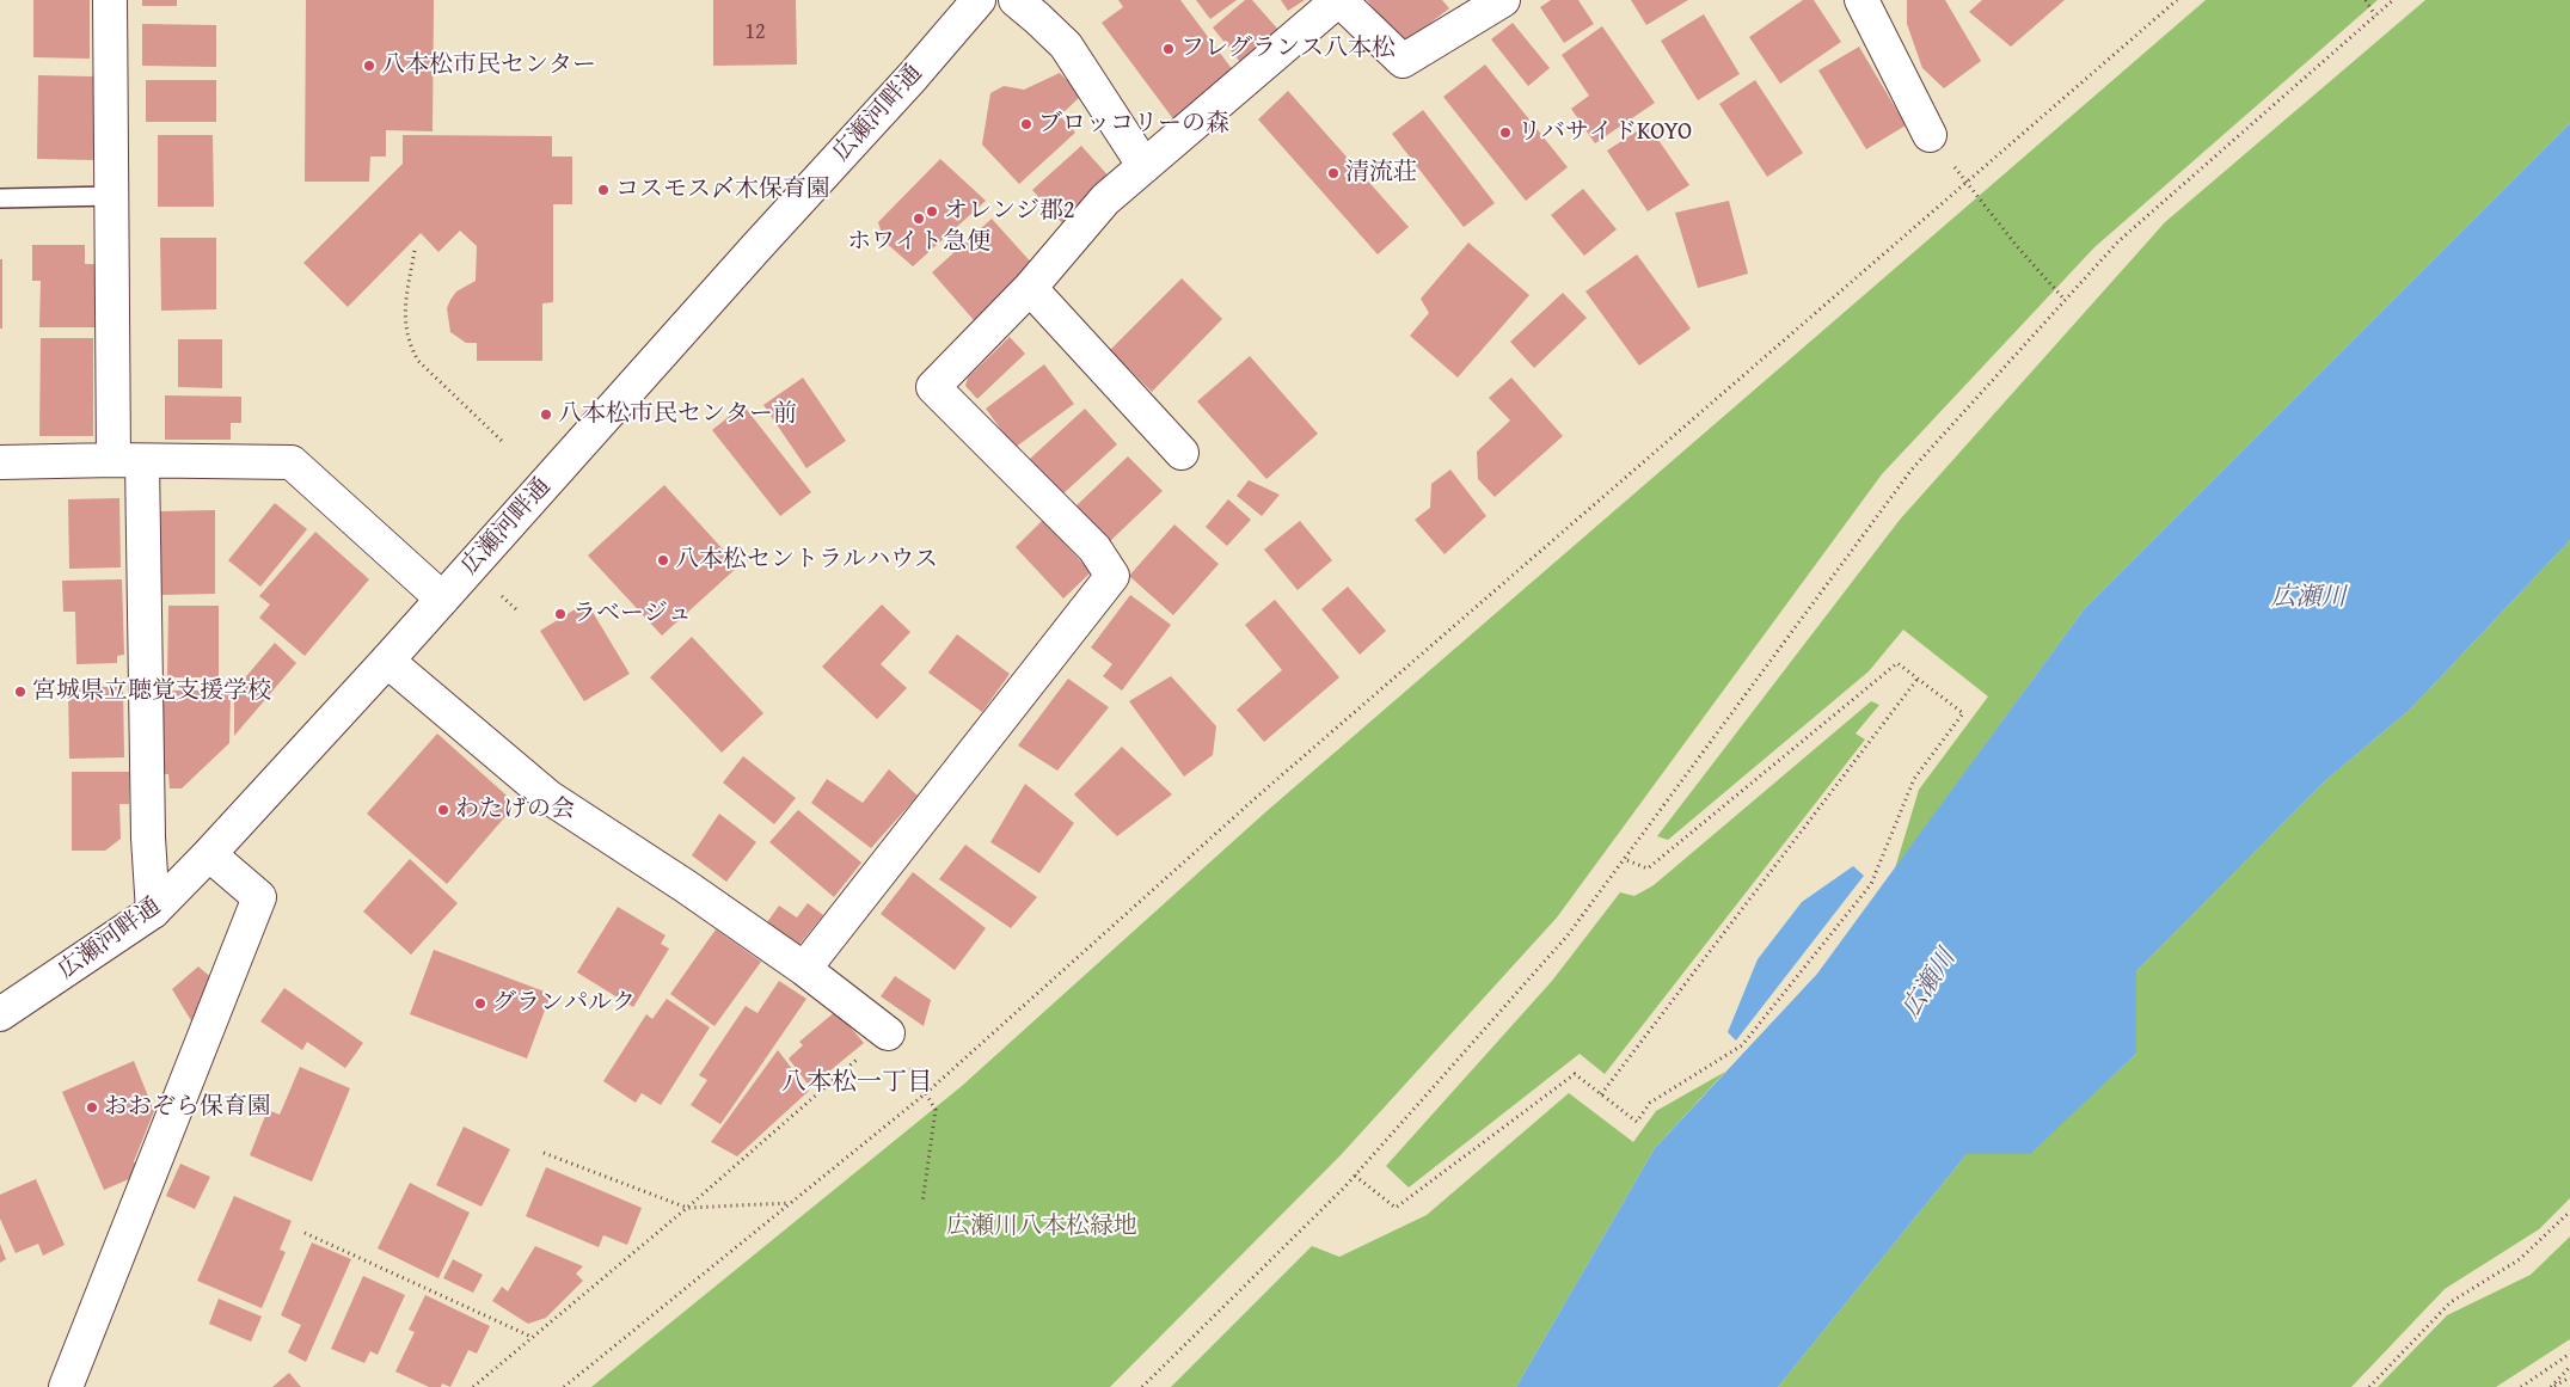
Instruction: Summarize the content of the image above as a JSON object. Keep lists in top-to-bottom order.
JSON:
{
  "streets": {
    "street": ["広瀬河畔通"]
  },
  "districts": ["八本松一丁目"],
  "water": ["広瀬川"],
  "parks": ["広瀬川八本松緑地"],
  "places": [
    "フレグランス八本松",
    "八本松市民センター",
    "ブロッコリーの森",
    "リバサイドKOYO",
    "清流荘",
    "コスモス〆木保育園",
    "オレンジ郡2",
    "ホワイト急便",
    "八本松市民センター前",
    "八本松セントラルハウス",
    "ラベージュ",
    "宮城県立聴覚支援学校",
    "わたげの会",
    "グランパルク",
    "おおぞら保育園"
  ],
  "house_numbers": ["12"]
}
